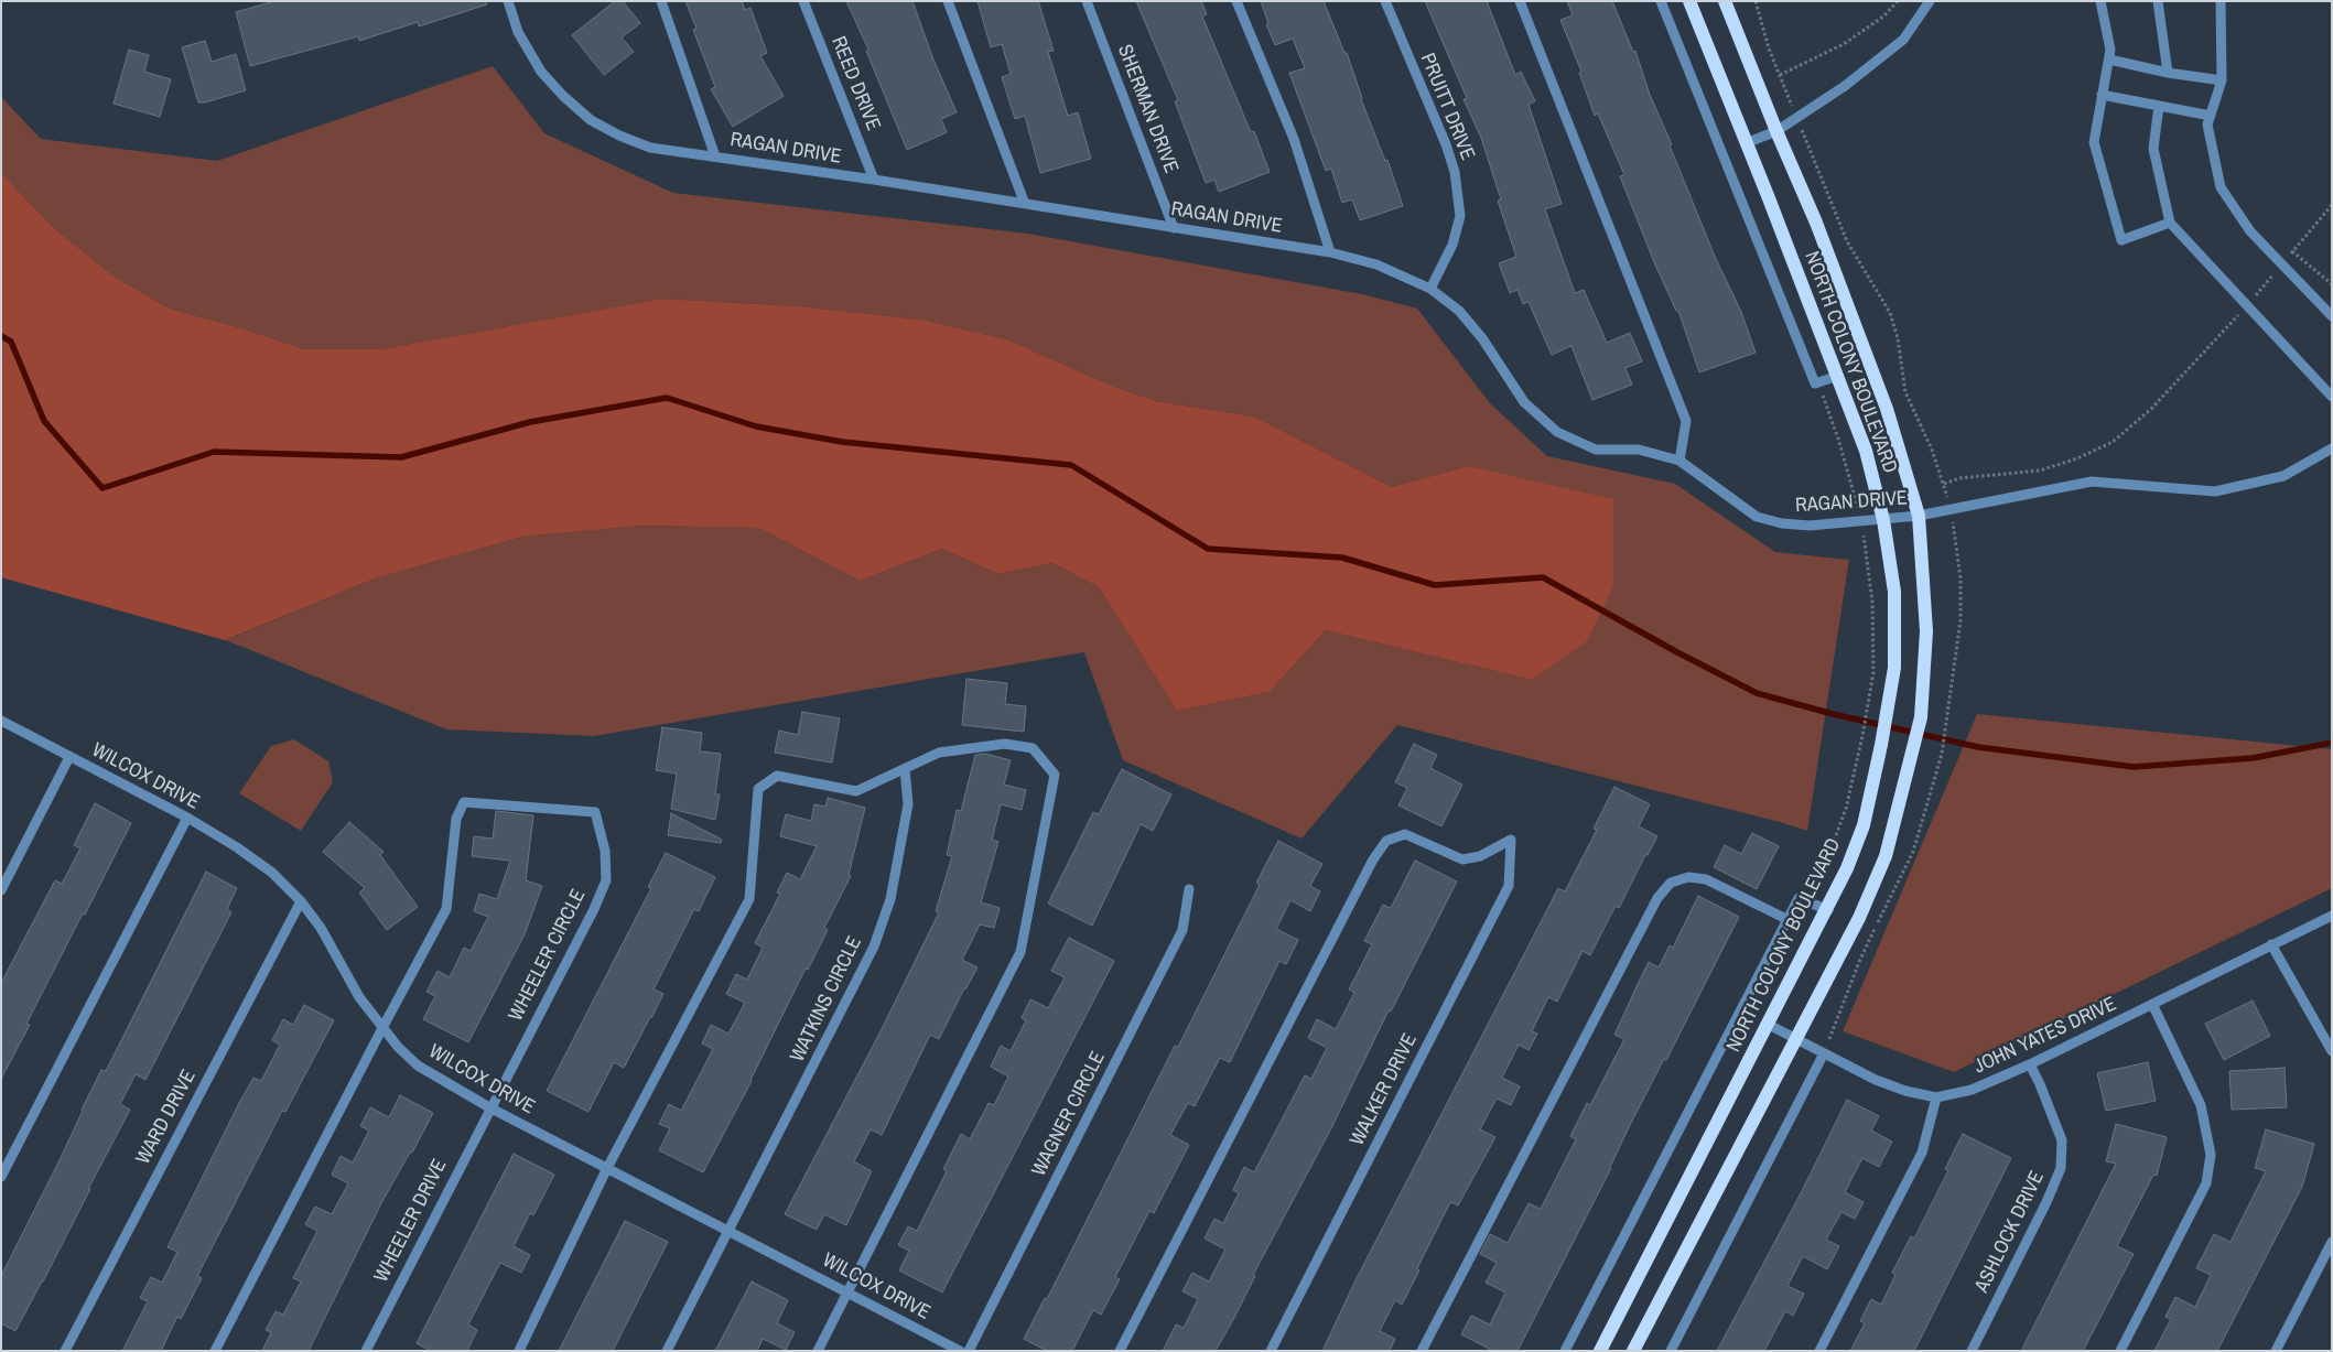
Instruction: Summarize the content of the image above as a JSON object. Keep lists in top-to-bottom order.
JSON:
{
  "streets": {
    "main road": ["NORTH COLONY BOULEVARD"],
    "street": [
      "REED DRIVE",
      "PRUITT DRIVE",
      "SHERMAN DRIVE",
      "RAGAN DRIVE",
      "WILCOX DRIVE",
      "WHEELER CIRCLE",
      "WATKINS CIRCLE",
      "JOHN YATES DRIVE",
      "WALKER DRIVE",
      "WAGNER CIRCLE",
      "WARD DRIVE",
      "WHEELER DRIVE",
      "ASHLOCK DRIVE"
    ]
  },
  "crossings": [
    ["REED DRIVE", "RAGAN DRIVE"],
    ["PRUITT DRIVE", "RAGAN DRIVE"],
    ["SHERMAN DRIVE", "RAGAN DRIVE"],
    ["RAGAN DRIVE", "NORTH COLONY BOULEVARD"],
    ["NORTH COLONY BOULEVARD", "JOHN YATES DRIVE"],
    ["WILCOX DRIVE", "WHEELER CIRCLE"],
    ["WILCOX DRIVE", "WATKINS CIRCLE"],
    ["WILCOX DRIVE", "WARD DRIVE"],
    ["WILCOX DRIVE", "WHEELER DRIVE"],
    ["WHEELER CIRCLE", "WHEELER DRIVE"],
    ["JOHN YATES DRIVE", "ASHLOCK DRIVE"]
  ]
}
